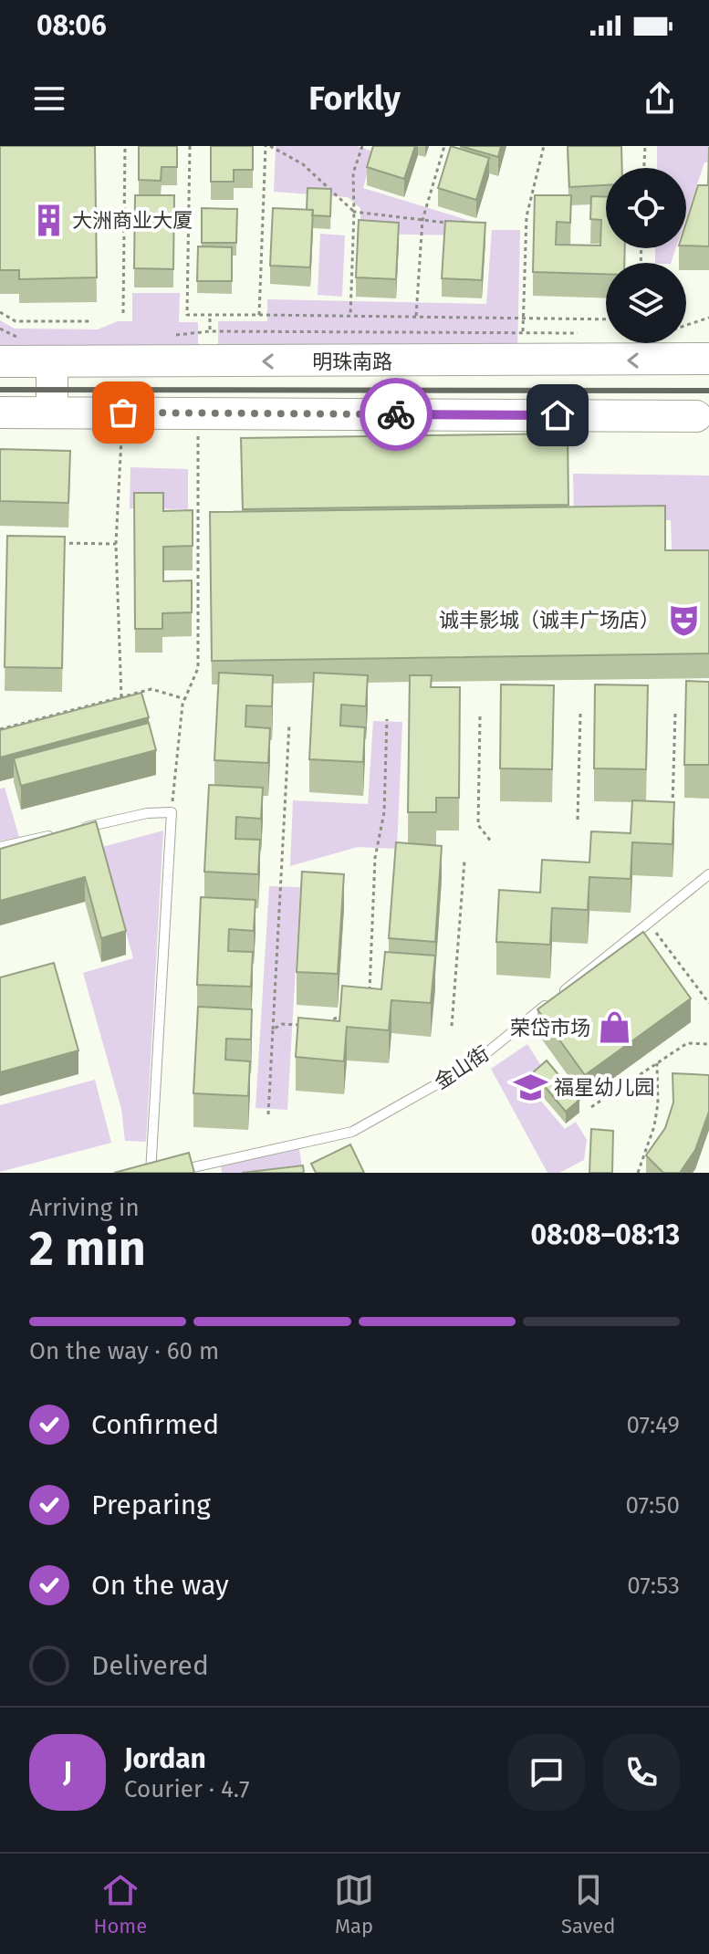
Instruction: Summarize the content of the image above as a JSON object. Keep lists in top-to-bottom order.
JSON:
{
  "streets": {
    "highway": ["明珠南路"],
    "lane": ["金山街"]
  },
  "places": {
    "building": ["大洲商业大厦"],
    "theatre": ["诚丰影城（诚丰广场店）"],
    "shop": ["荣岱市场"],
    "school or university": ["福星幼儿园"]
  },
  "page": {
    "status": "08:06",
    "header": "Forkly",
    "heading": ["2 min", "Arriving in", "08:08–08:13"],
    "panel": ["Jordan", "Courier · 4.7"],
    "bar": "On the way · 60 m",
    "list": [
      ["Confirmed", "07:49"],
      ["Preparing", "07:50"],
      ["On the way", "07:53"],
      "Delivered"
    ],
    "round": "J",
    "tabs": ["Home", "Map", "Saved"]
  }
}
